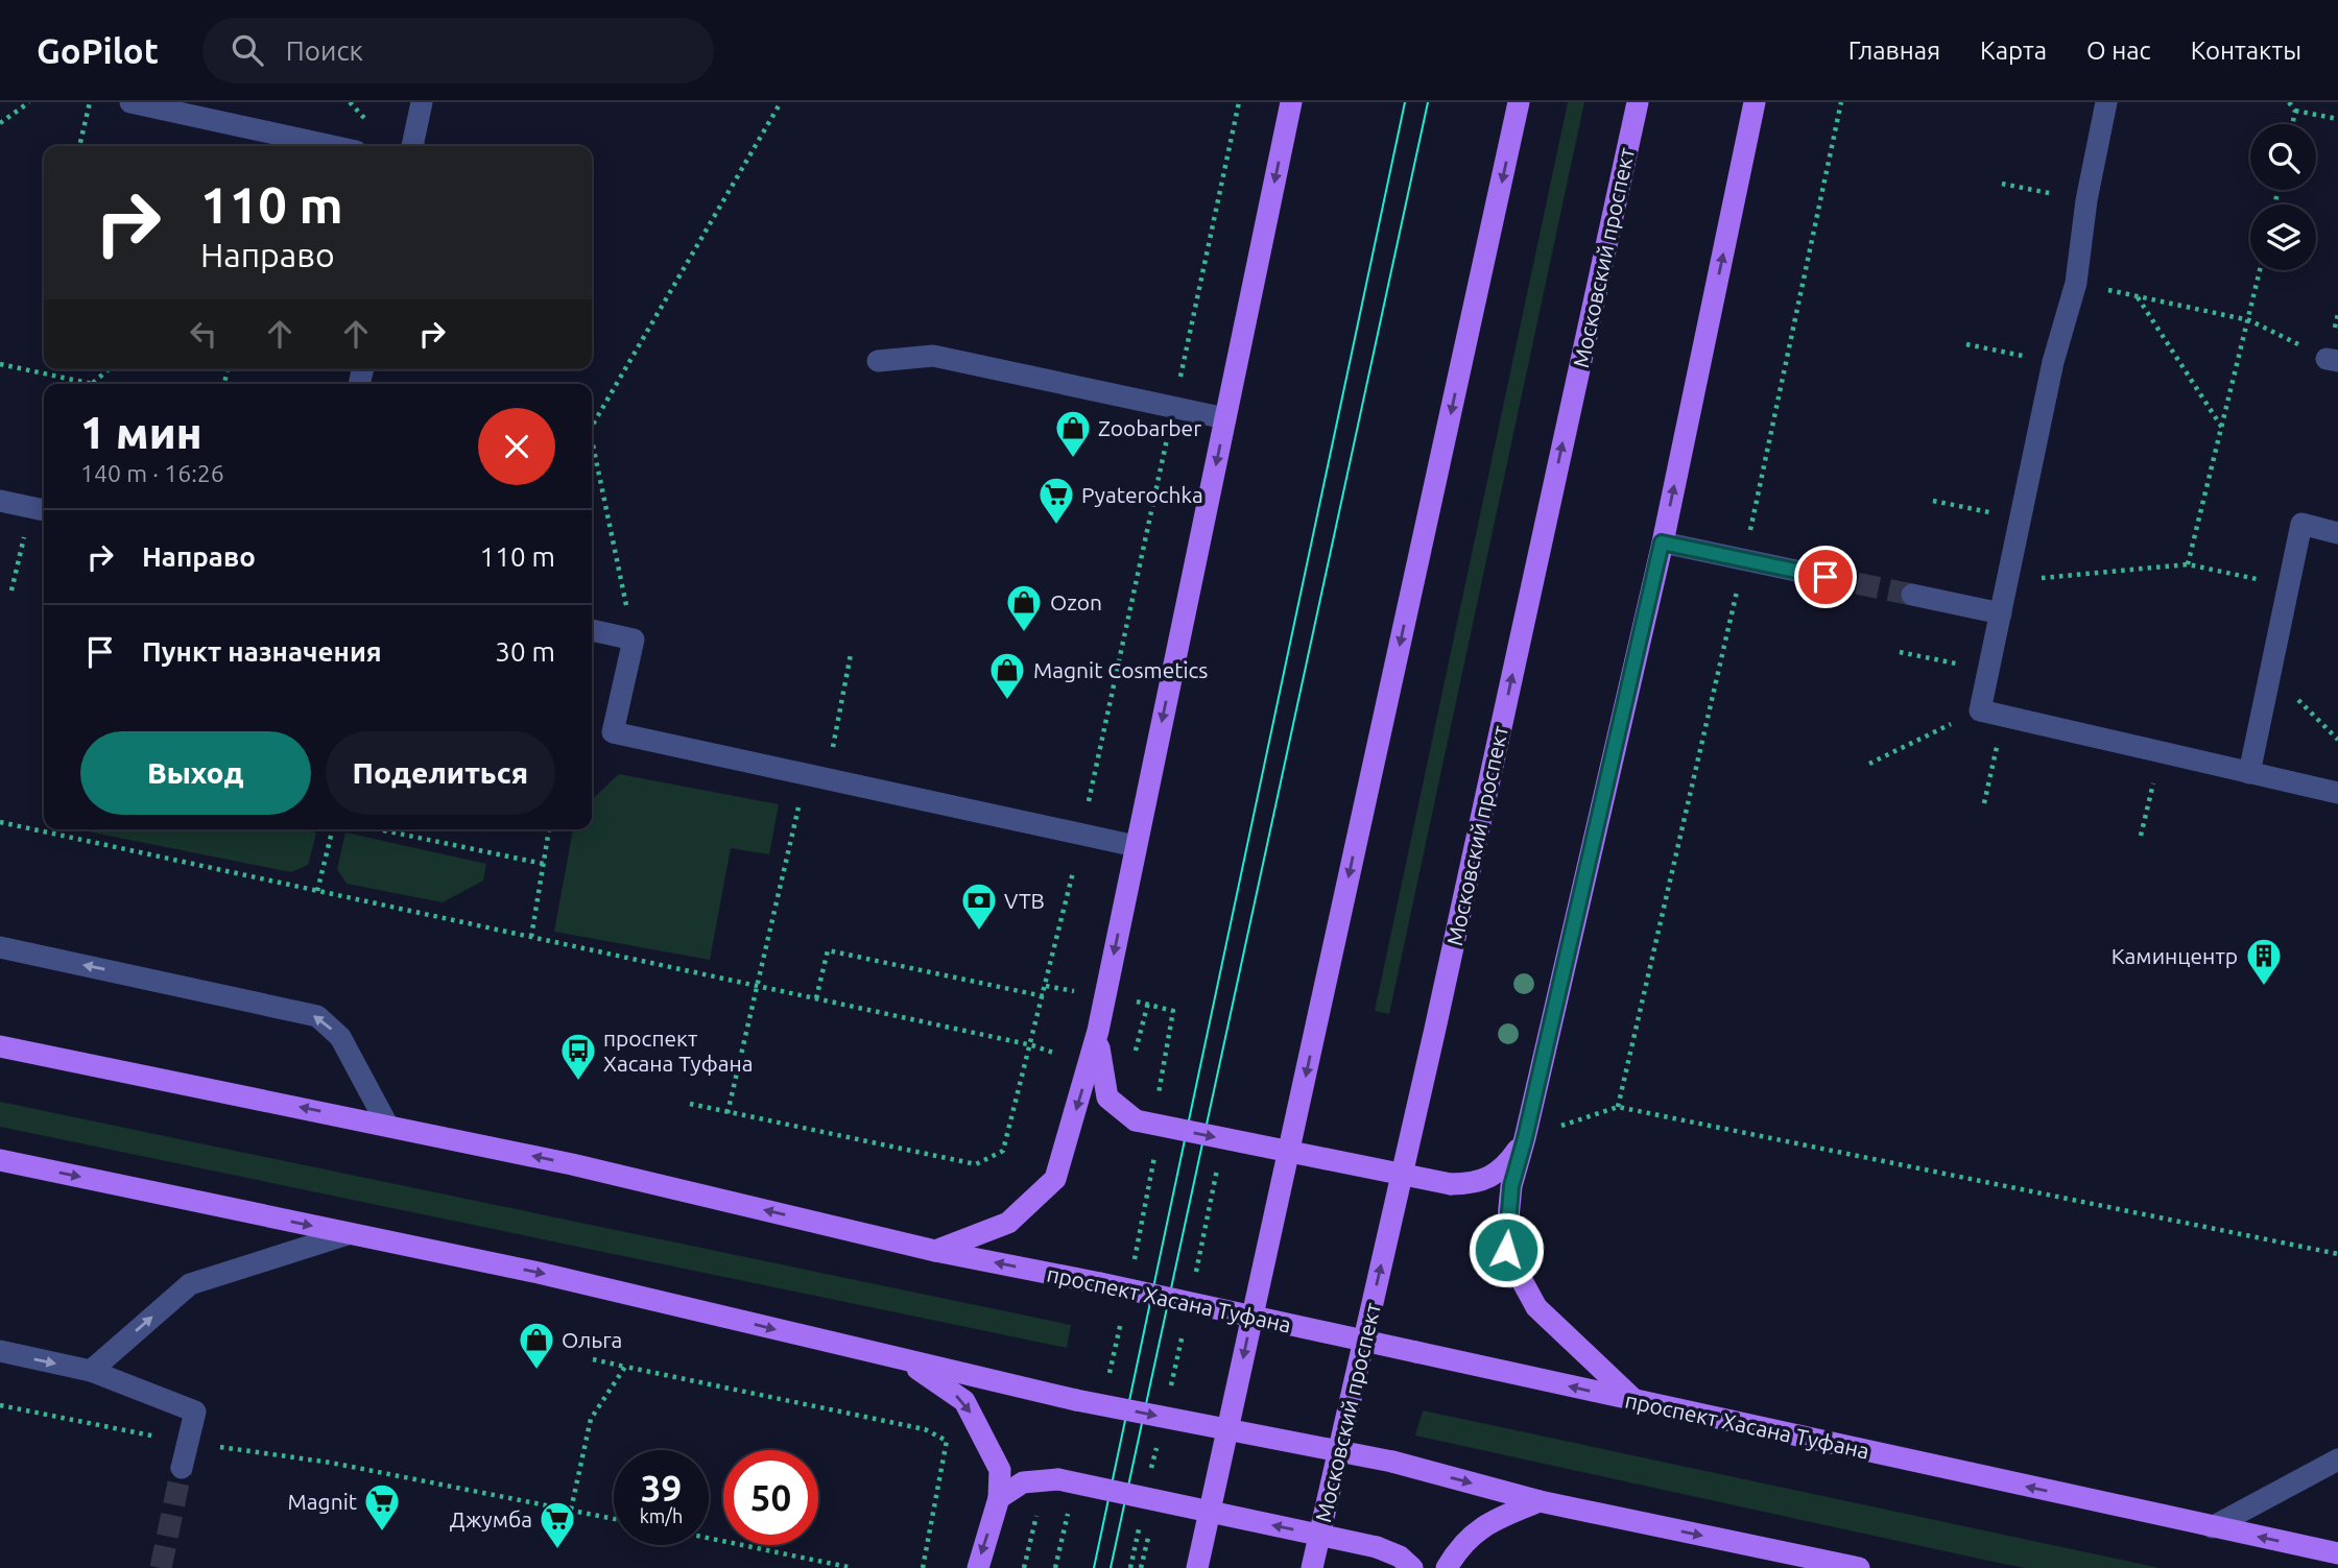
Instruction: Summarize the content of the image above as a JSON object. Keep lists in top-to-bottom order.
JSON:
{
  "streets": {
    "main road": ["Московский проспект", "проспект Хасана Туфана"]
  },
  "places": {
    "shop": [
      "Zoobarber",
      "Ozon",
      "Magnit Cosmetics",
      "Ольга"
    ],
    "supermarket": ["Pyaterochka", "Magnit", "Джумба"],
    "bank": ["VTB"],
    "building": ["Каминцентр"],
    "bus stop": ["проспект Хасана Туфана"]
  },
  "page": {
    "header": "GoPilot",
    "search": "Поиск",
    "nav": [
      "Главная",
      "Карта",
      "О нас",
      "Контакты"
    ],
    "turn": ["110 m", "Направо"],
    "heading": ["1 мин", "140 m · 16:26"],
    "list": [
      {
        "name": "Направо",
        "value": "110 m"
      },
      {
        "name": "Пункт назначения",
        "value": "30 m"
      }
    ],
    "buttons": ["Выход", "Поделиться"],
    "speed": "39 km/h",
    "limit": "50"
  }
}
